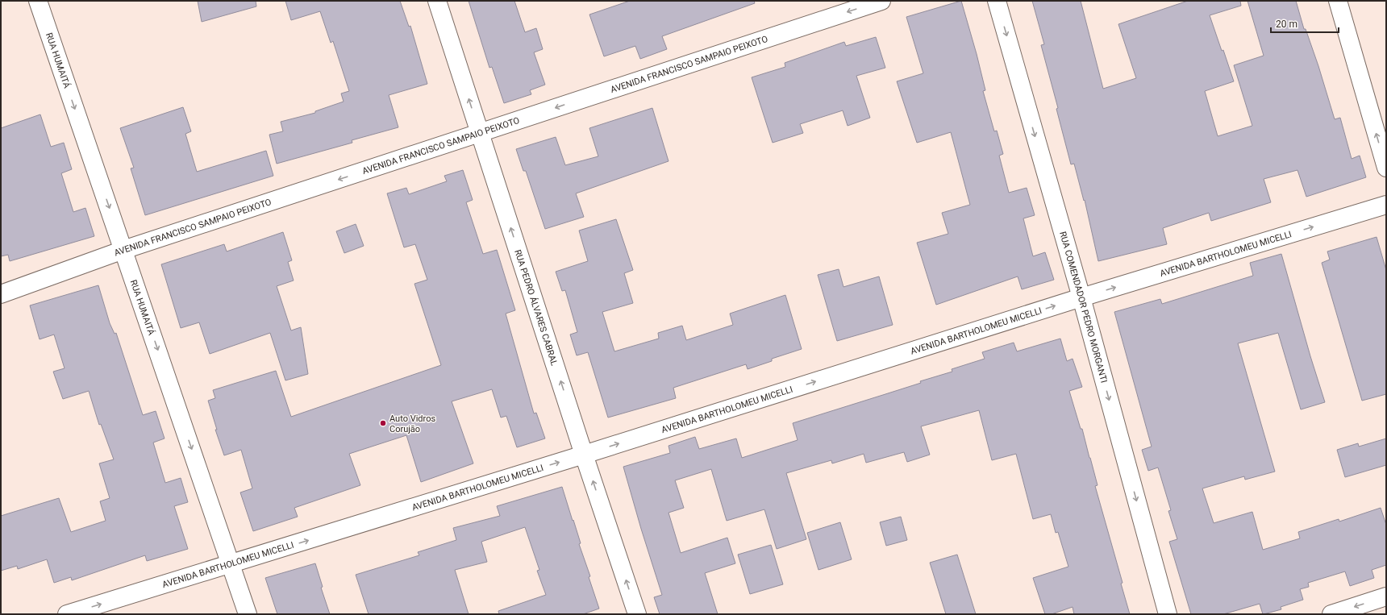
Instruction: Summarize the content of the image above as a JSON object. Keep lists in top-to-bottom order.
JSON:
{
  "streets": {
    "street": [
      "RUA HUMAITÁ",
      "AVENIDA FRANCISCO SAMPAIO PEIXOTO",
      "AVENIDA BARTHOLOMEU MICELLI",
      "RUA COMENDADOR PEDRO MORGANTI",
      "RUA PEDRO ÁLVARES CABRAL"
    ]
  },
  "crossings": [
    ["RUA HUMAITÁ", "AVENIDA FRANCISCO SAMPAIO PEIXOTO"],
    ["RUA HUMAITÁ", "AVENIDA BARTHOLOMEU MICELLI"],
    ["AVENIDA FRANCISCO SAMPAIO PEIXOTO", "RUA PEDRO ÁLVARES CABRAL"],
    ["AVENIDA BARTHOLOMEU MICELLI", "RUA COMENDADOR PEDRO MORGANTI"],
    ["AVENIDA BARTHOLOMEU MICELLI", "RUA PEDRO ÁLVARES CABRAL"]
  ],
  "one_way": [
    "RUA HUMAITÁ",
    "AVENIDA FRANCISCO SAMPAIO PEIXOTO",
    "AVENIDA BARTHOLOMEU MICELLI",
    "RUA COMENDADOR PEDRO MORGANTI",
    "RUA PEDRO ÁLVARES CABRAL"
  ],
  "places": ["Auto Vidros Corujão"],
  "scale_bar": "20 m"
}
